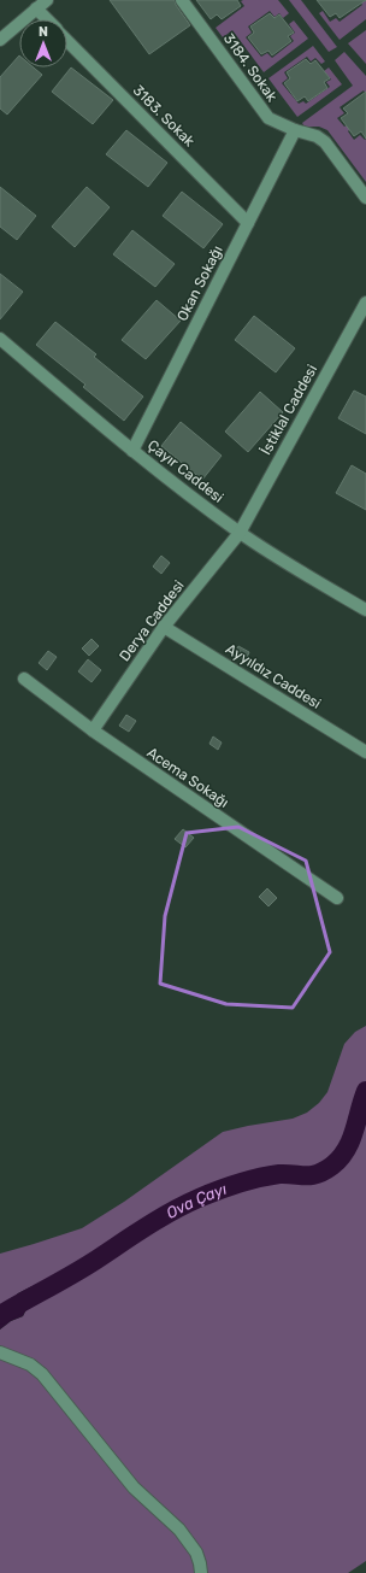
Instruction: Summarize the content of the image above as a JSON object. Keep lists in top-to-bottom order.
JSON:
{
  "streets": {
    "street": [
      "3184. Sokak",
      "3183. Sokak",
      "Okan Sokağı",
      "İstiklal Caddesi",
      "Çayır Caddesi",
      "Derya Caddesi",
      "Ayyıldız Caddesi",
      "Acema Sokağı"
    ]
  },
  "crossings": [
    ["3184. Sokak", "Okan Sokağı"],
    ["3183. Sokak", "Okan Sokağı"],
    ["Okan Sokağı", "Çayır Caddesi"],
    ["İstiklal Caddesi", "Çayır Caddesi"],
    ["İstiklal Caddesi", "Derya Caddesi"],
    ["Çayır Caddesi", "Derya Caddesi"],
    ["Derya Caddesi", "Ayyıldız Caddesi"],
    ["Derya Caddesi", "Acema Sokağı"]
  ],
  "water": ["Ova Çayı"],
  "north": "top"
}
